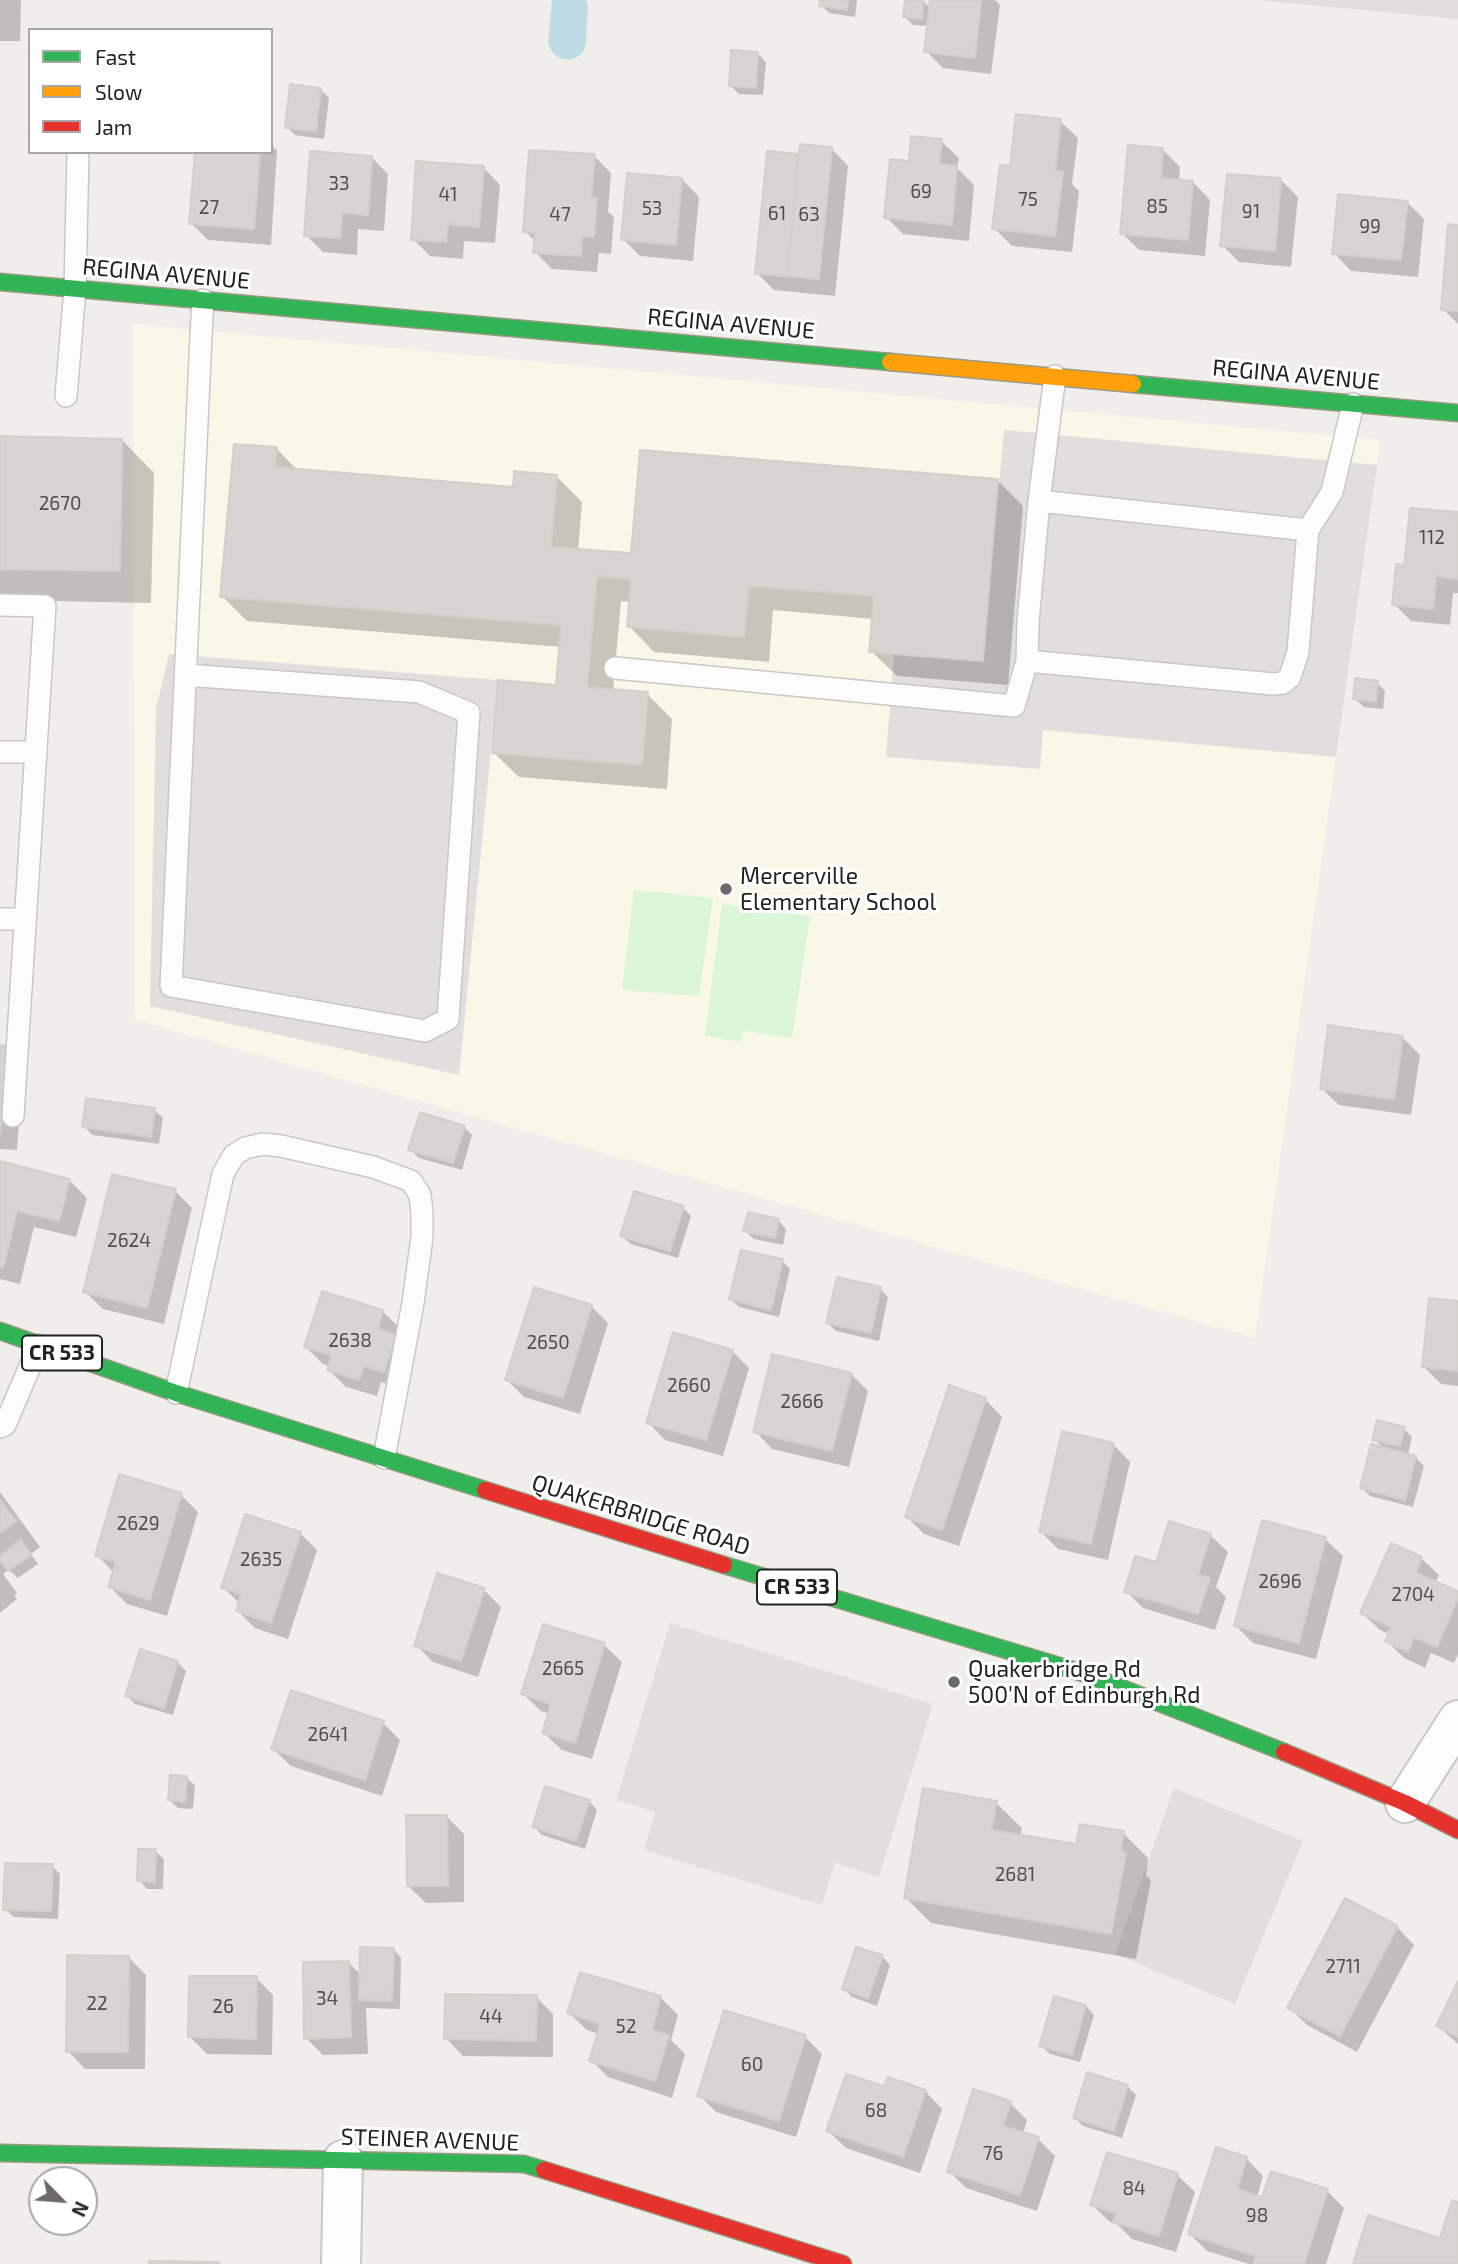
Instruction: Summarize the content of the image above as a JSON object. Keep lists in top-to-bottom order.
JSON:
{
  "streets": {
    "street": [
      "REGINA AVENUE",
      "CR 533",
      "QUAKERBRIDGE ROAD",
      "STEINER AVENUE"
    ]
  },
  "places": ["Mercerville Elementary School", "Quakerbridge Rd 500'N of Edinburgh Rd"],
  "house_numbers": [
    "33",
    "69",
    "41",
    "75",
    "85",
    "27",
    "53",
    "91",
    "61",
    "47",
    "63",
    "99",
    "2670",
    "112",
    "2624",
    "2638",
    "2650",
    "2660",
    "2666",
    "2629",
    "2635",
    "2696",
    "2704",
    "2665",
    "2641",
    "2681",
    "2711",
    "34",
    "22",
    "26",
    "44",
    "52",
    "60",
    "68",
    "76",
    "84",
    "98"
  ],
  "legend": ["Fast", "Slow", "Jam"],
  "north": "bottom right"
}
